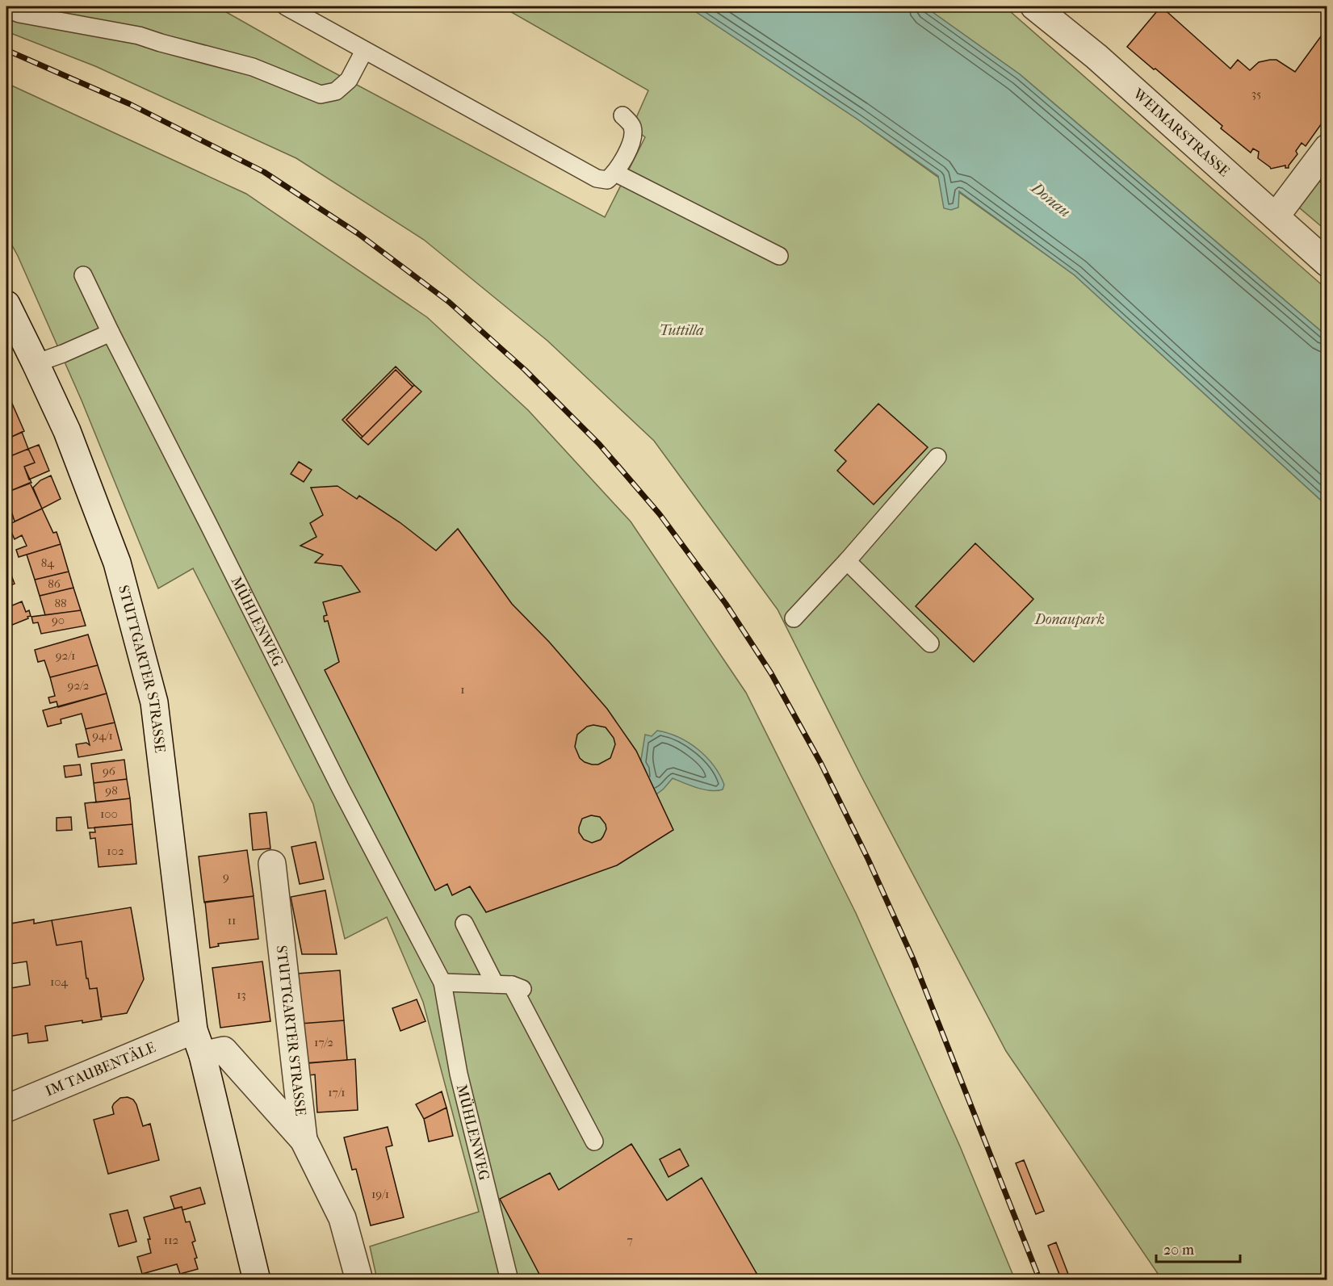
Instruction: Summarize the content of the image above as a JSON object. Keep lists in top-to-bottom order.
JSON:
{
  "streets": {
    "street": ["WEIMARSTRASSE", "STUTTGARTER STRASSE", "IM TAUBENTÄLE"],
    "lane": ["MÜHLENWEG"]
  },
  "crossings": [
    ["STUTTGARTER STRASSE", "IM TAUBENTÄLE"]
  ],
  "water": ["Donau"],
  "parks": ["Tuttilla", "Donaupark"],
  "house_numbers": [
    "35",
    "84",
    "86",
    "88",
    "90",
    "92/1",
    "92/2",
    "1",
    "94/1",
    "96",
    "98",
    "100",
    "102",
    "9",
    "11",
    "104",
    "13",
    "17/2",
    "17/1",
    "19/1",
    "112",
    "7"
  ],
  "scale_bar": "20 m"
}
